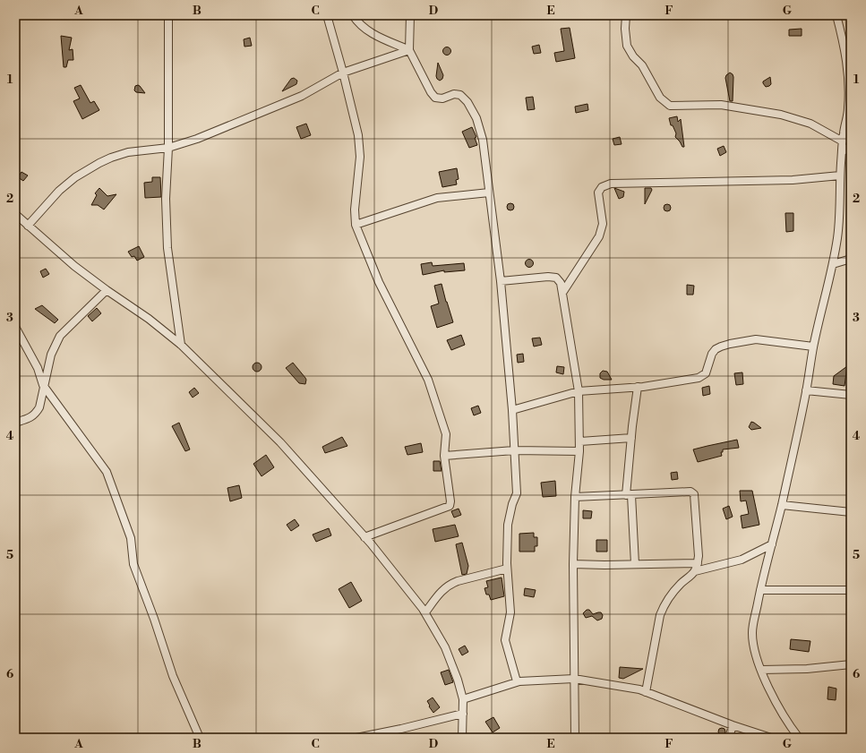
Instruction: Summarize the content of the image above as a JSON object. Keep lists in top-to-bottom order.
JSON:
{
  "grid": {
    "columns": [
      "A",
      "B",
      "C",
      "D",
      "E",
      "F",
      "G"
    ],
    "rows": [
      "1",
      "2",
      "3",
      "4",
      "5",
      "6"
    ]
  }
}
